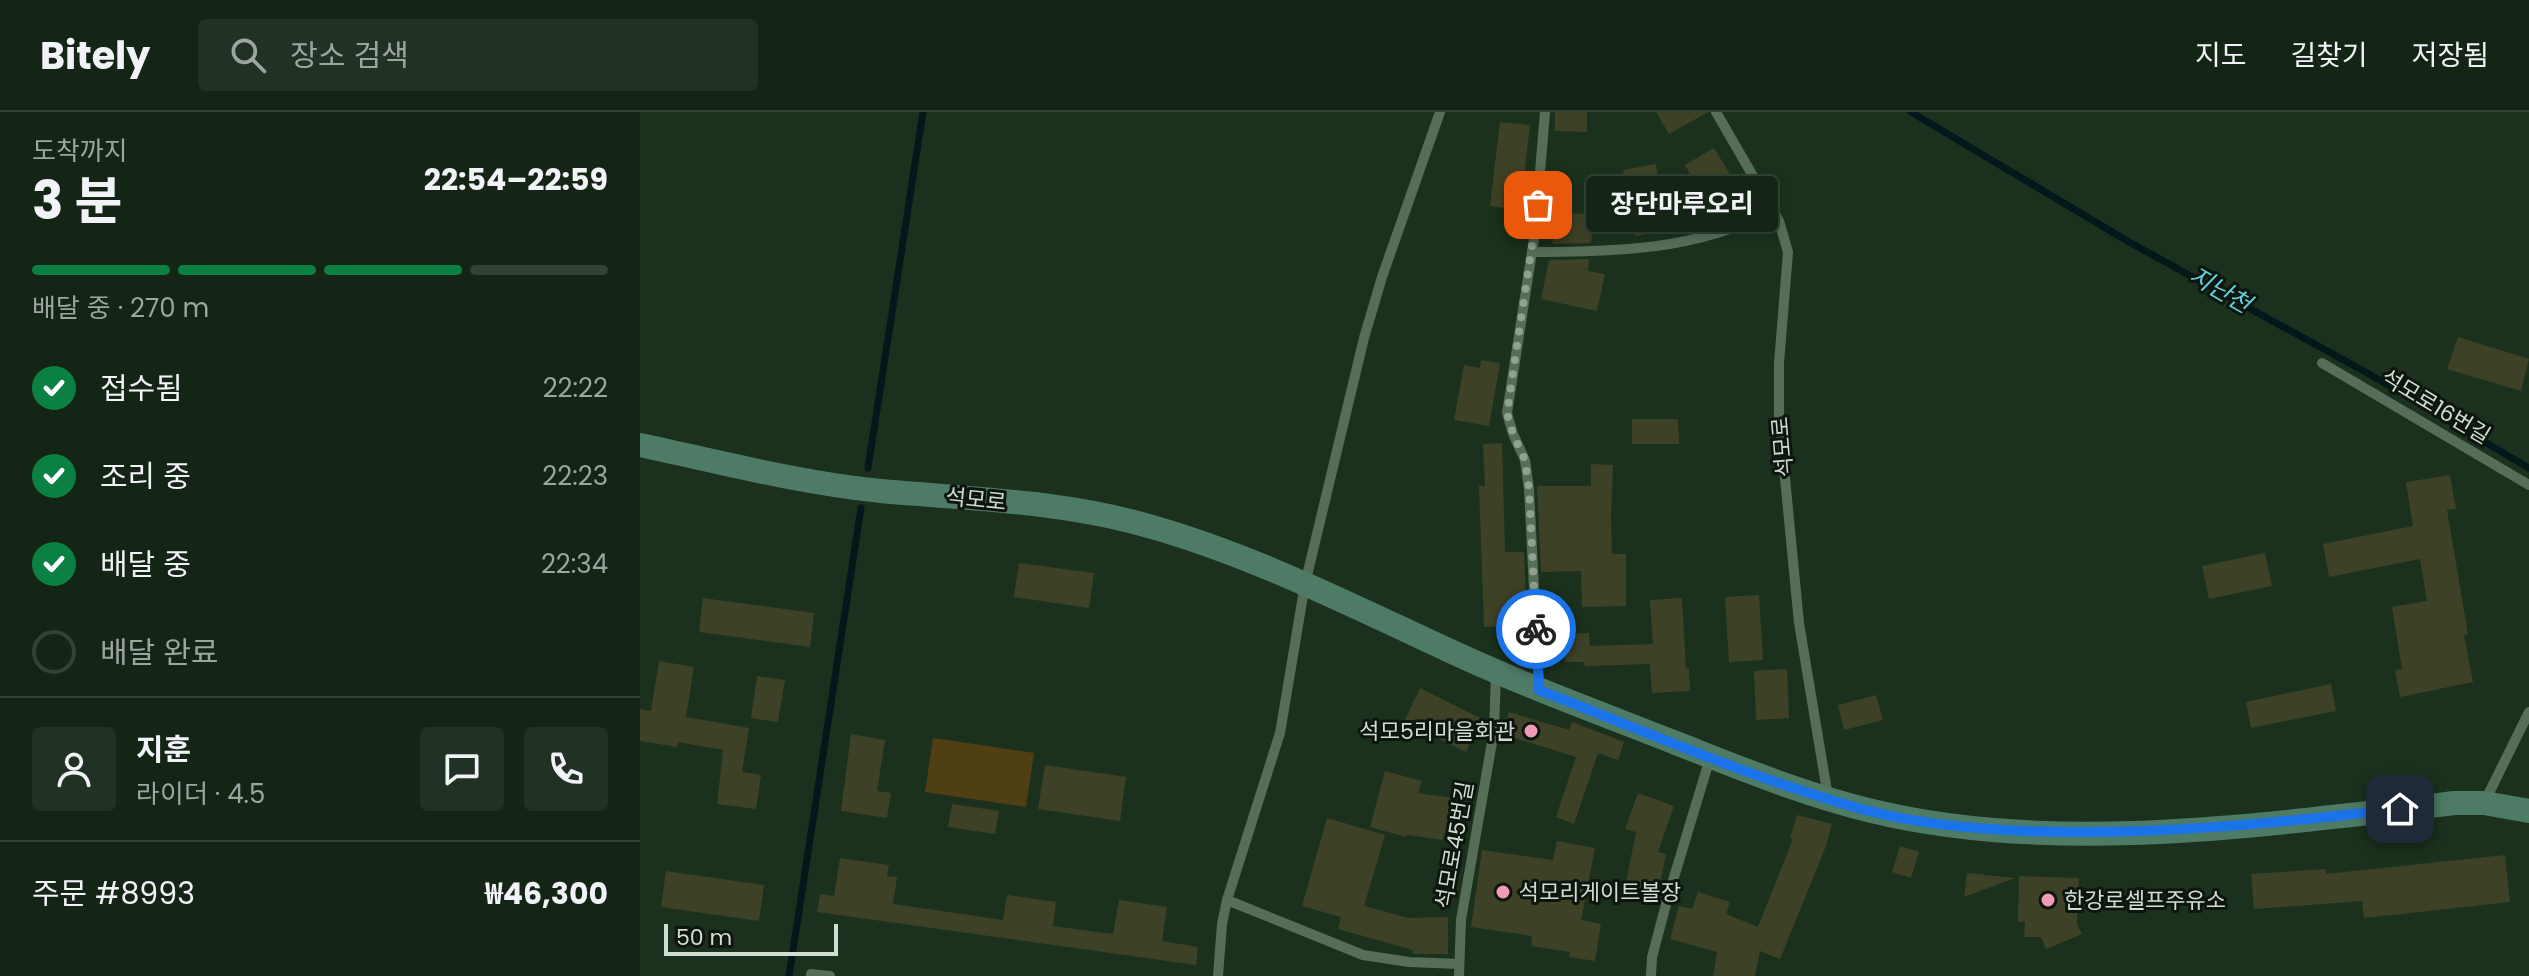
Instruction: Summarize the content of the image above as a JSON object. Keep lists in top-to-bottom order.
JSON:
{
  "streets": {
    "street": ["석모로"],
    "lane": ["석모로16번길", "석모로45번길"]
  },
  "crossings": [
    ["석모로", "석모로45번길"]
  ],
  "water": ["지난천"],
  "places": [
    "장단마루오리",
    "석모5리마을회관",
    "석모리게이트볼장",
    "한강로셀프주유소"
  ],
  "scale_bar": "50 m",
  "page": {
    "header": "Bitely",
    "search": "장소 검색",
    "nav": ["지도", "길찾기", "저장됨"],
    "heading": ["3 분", "도착까지", "22:54–22:59"],
    "panel": [
      "지훈",
      "라이더 · 4.5",
      "주문 #8993",
      "₩46,300"
    ],
    "bubble": "장단마루오리",
    "bar": "배달 중 · 270 m",
    "list": [
      ["접수됨", "22:22"],
      ["조리 중", "22:23"],
      ["배달 중", "22:34"],
      "배달 완료"
    ],
    "scale": "50 m"
  }
}
